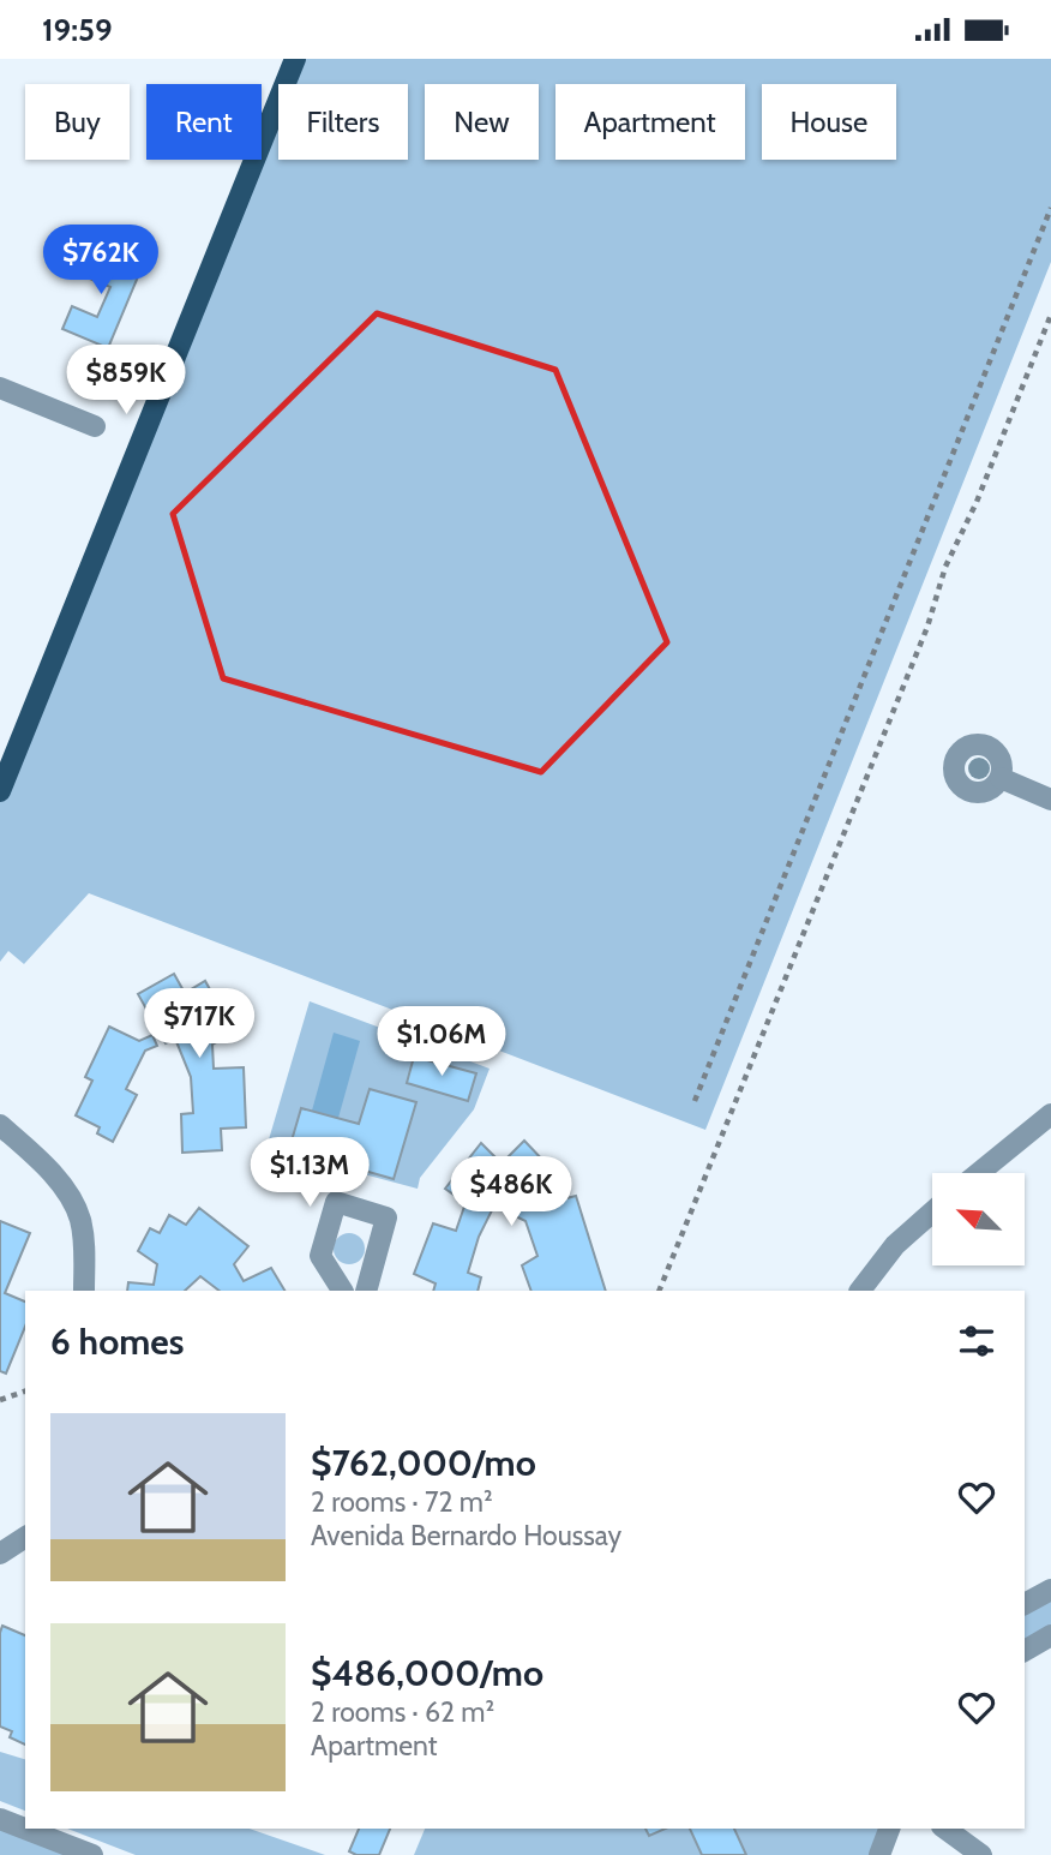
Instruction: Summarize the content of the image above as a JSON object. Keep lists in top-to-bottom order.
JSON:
{
  "north": "top left",
  "page": {
    "status": "19:59",
    "chip": [
      "Buy",
      "Rent",
      "Filters",
      "New",
      "Apartment",
      "House"
    ],
    "price": [
      "$762K",
      "$859K",
      "$717K",
      "$1.06M",
      "$1.13M",
      "$486K"
    ],
    "heading": "6 homes",
    "list": [
      {
        "name": "$762,000/mo",
        "note": "2 rooms · 72 m² · Avenida Bernardo Houssay"
      },
      {
        "name": "$486,000/mo",
        "note": "2 rooms · 62 m² · Apartment"
      }
    ]
  }
}
